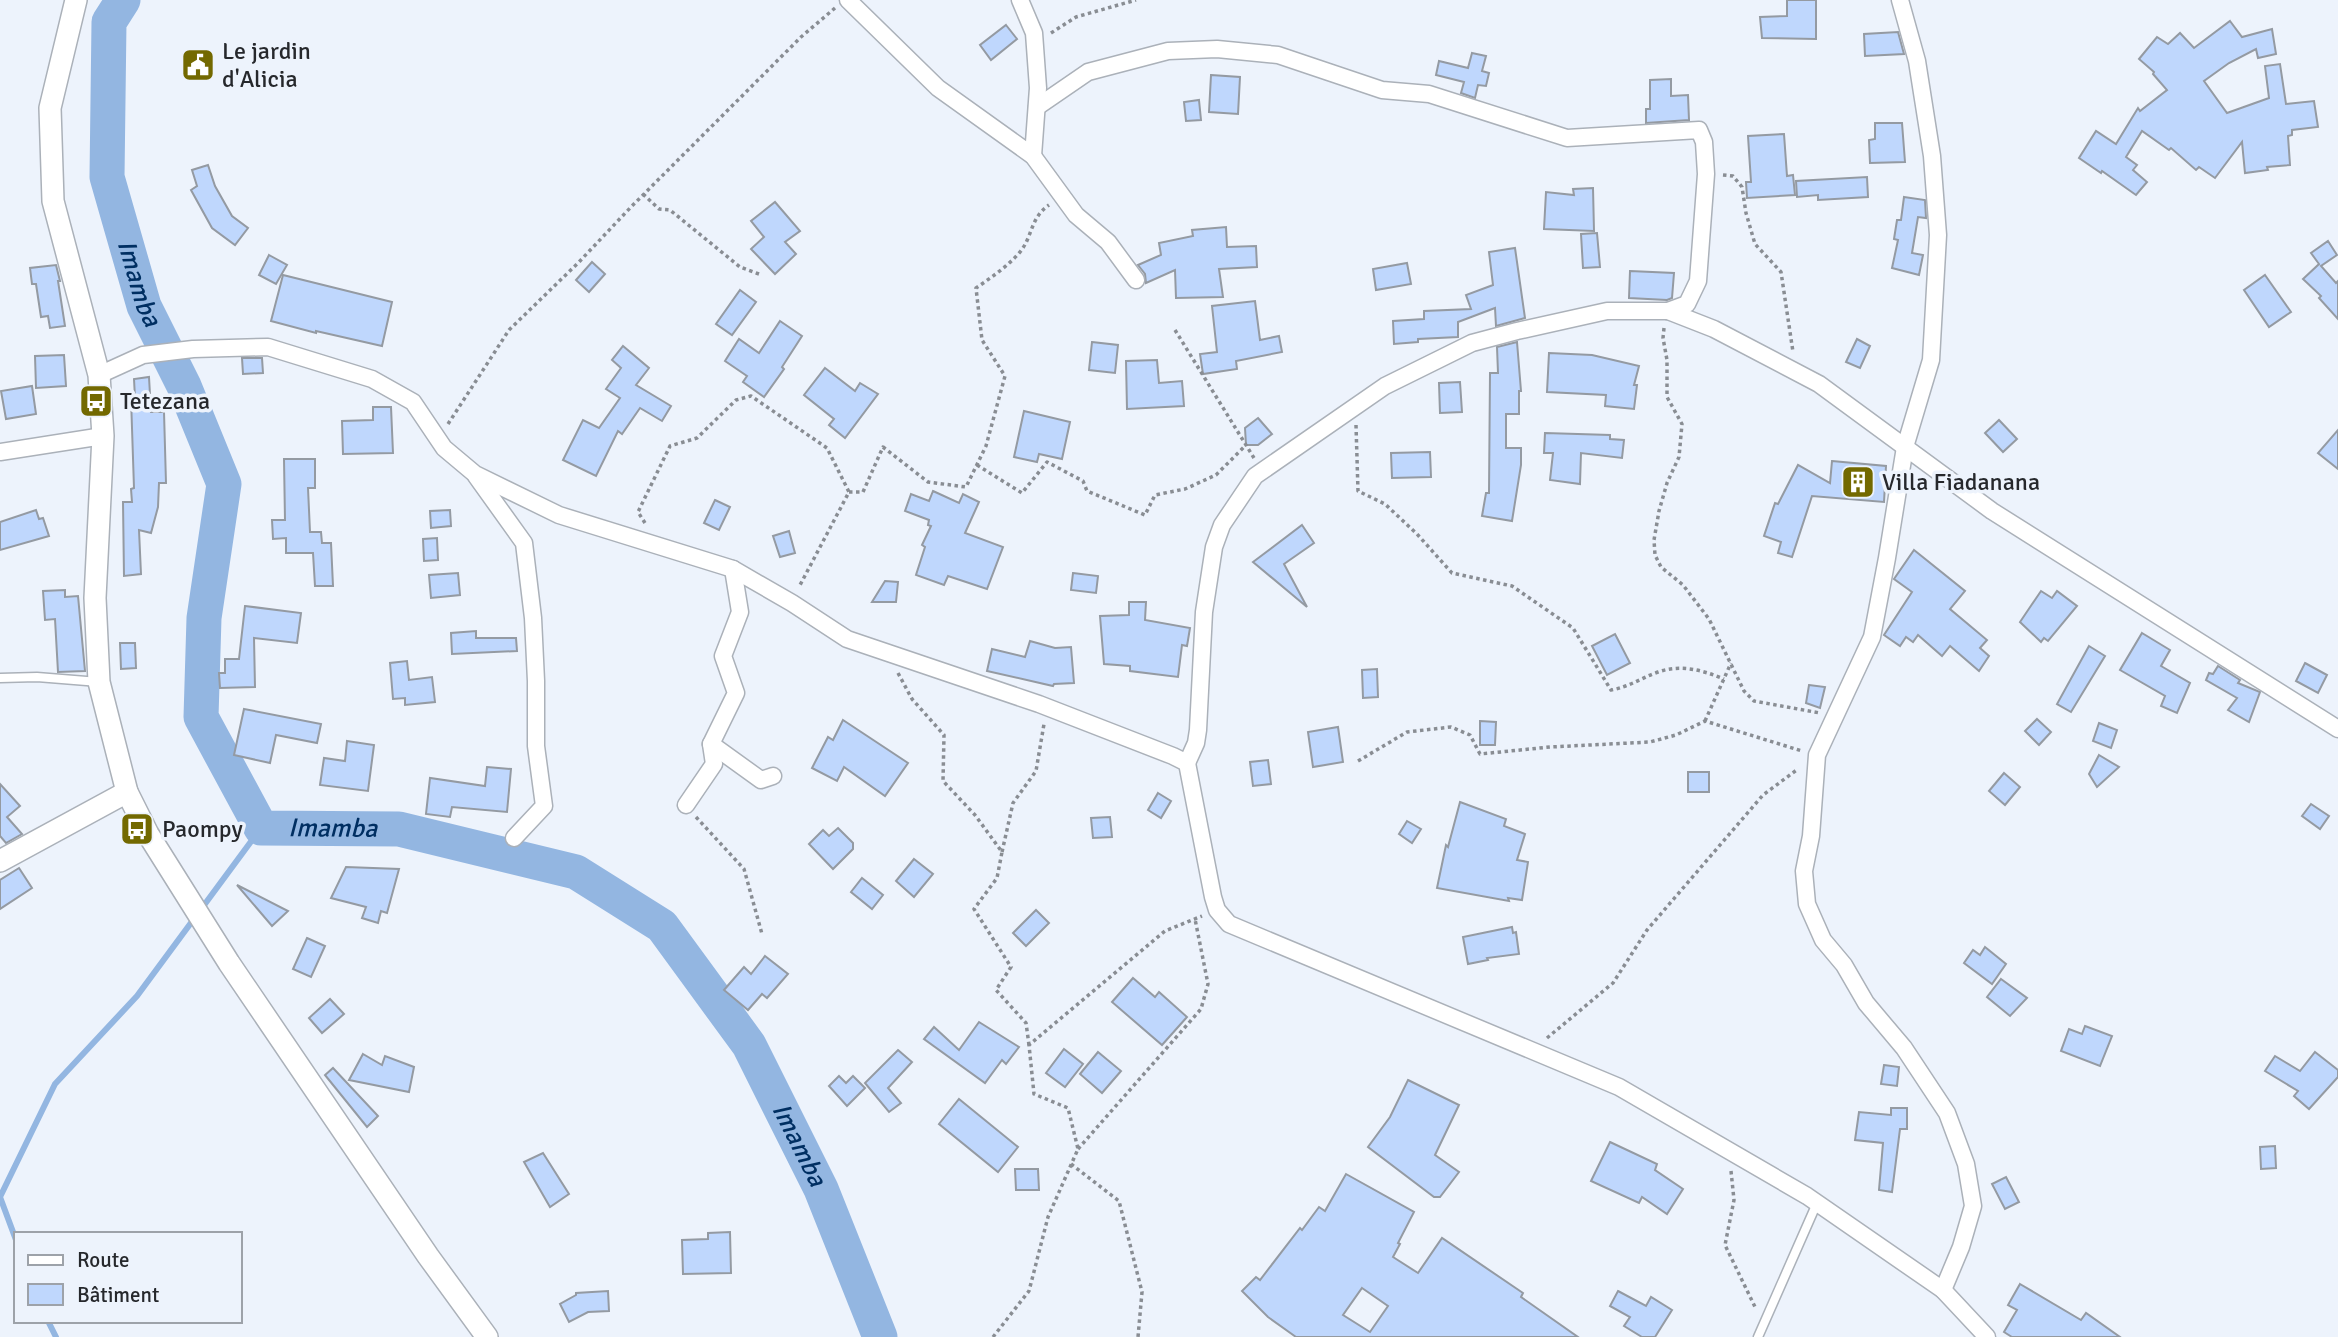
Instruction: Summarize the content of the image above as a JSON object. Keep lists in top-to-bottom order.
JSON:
{
  "water": ["Imamba"],
  "places": {
    "public building": ["Le jardin d'Alicia"],
    "bus stop": ["Tetezana", "Paompy"],
    "building": ["Villa Fiadanana"]
  },
  "legend": ["Route", "Bâtiment"]
}
